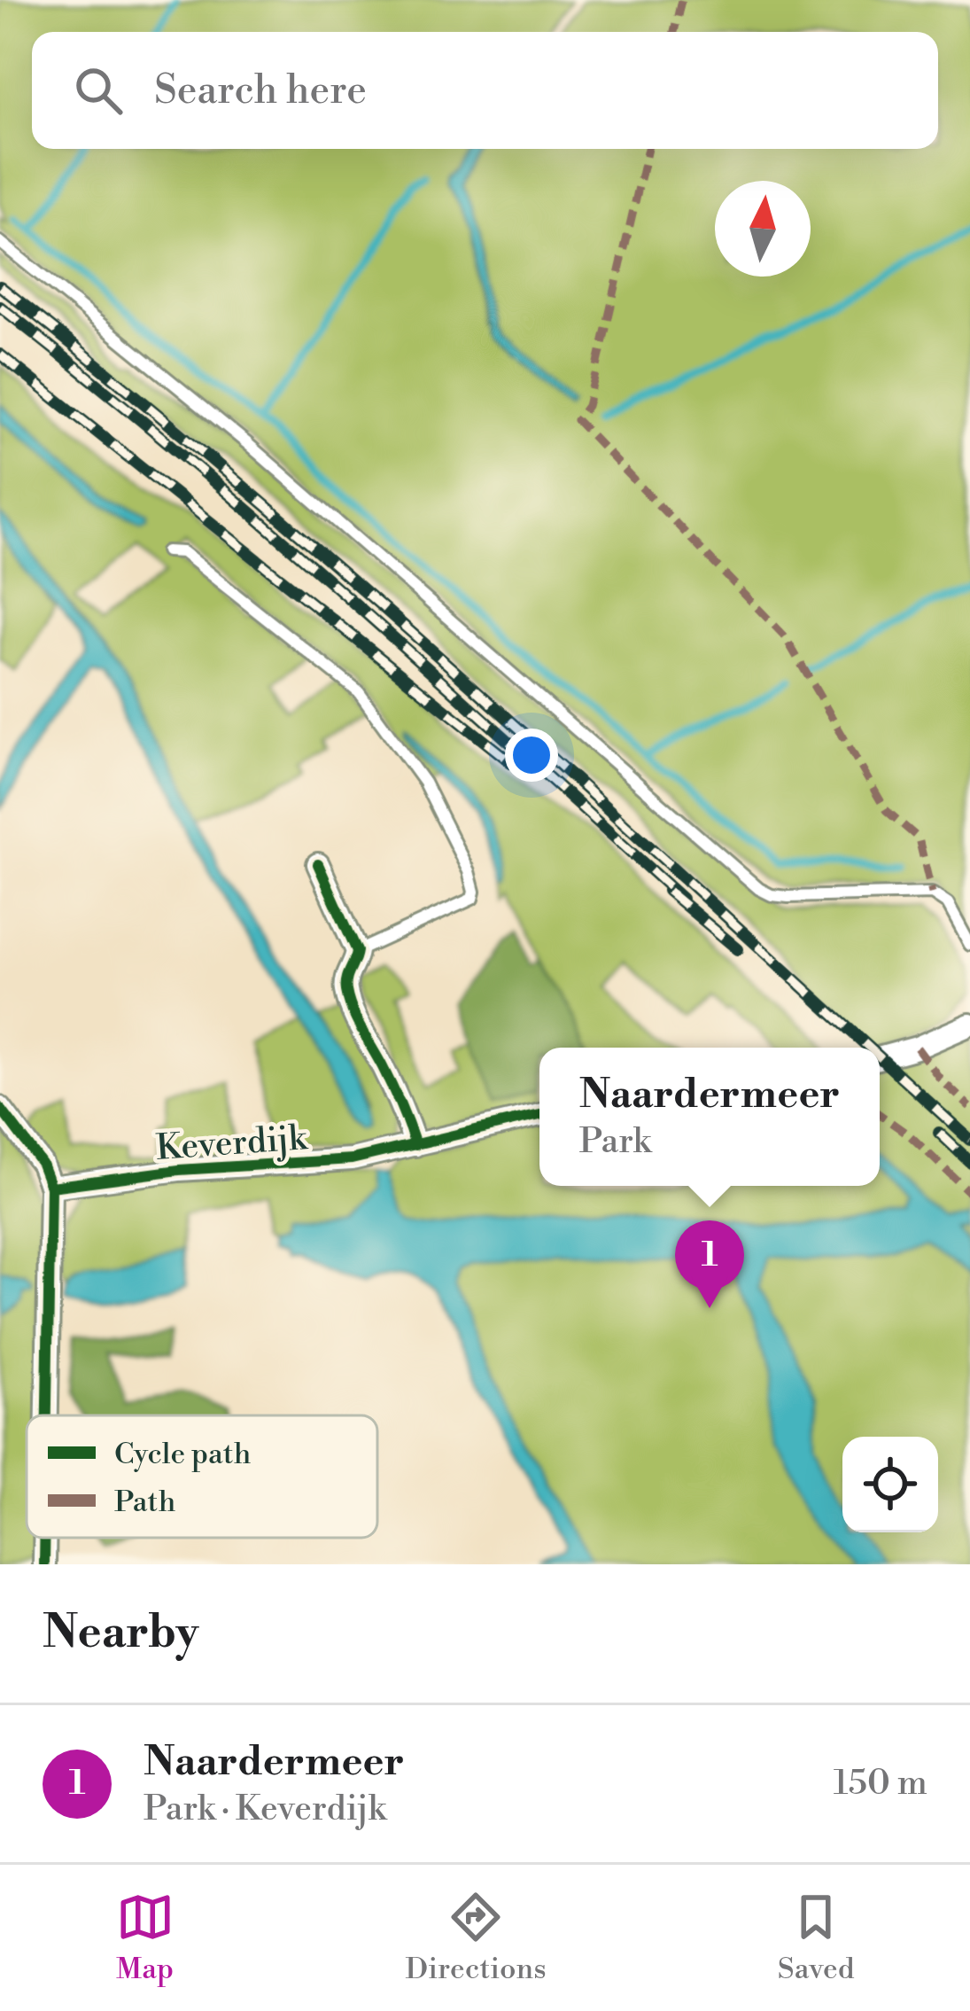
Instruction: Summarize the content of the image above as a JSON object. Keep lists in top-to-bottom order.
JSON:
{
  "streets": {
    "street": ["Keverdijk"]
  },
  "legend": ["Cycle path", "Path"],
  "north": "top",
  "page": {
    "search": "Search here",
    "popup": ["Naardermeer", "Park"],
    "pins": "1",
    "heading": "Nearby",
    "list": [
      {
        "mark": "1",
        "name": "Naardermeer",
        "note": "Park · Keverdijk",
        "value": "150 m"
      }
    ],
    "nav": ["Map", "Directions", "Saved"]
  }
}
